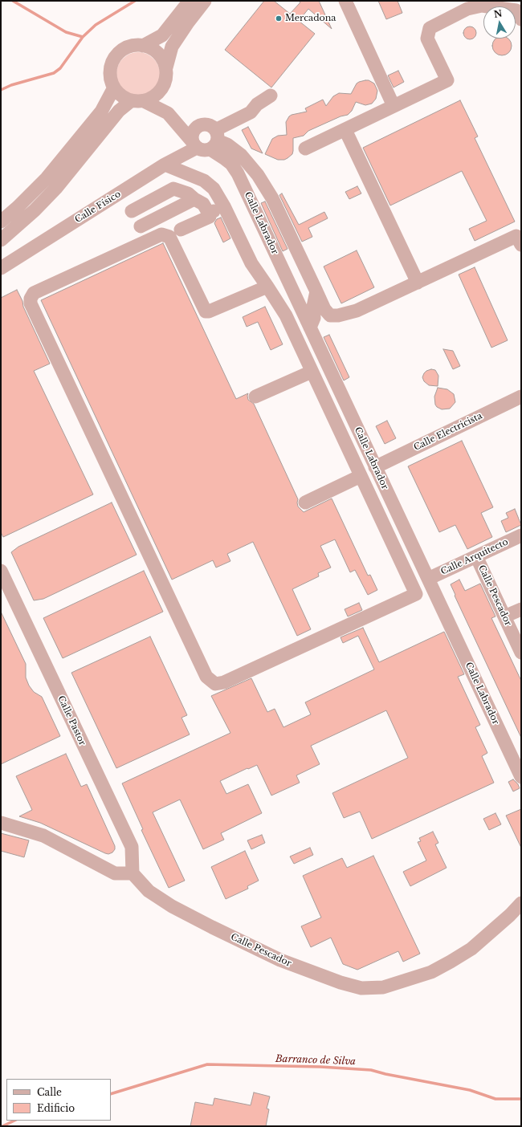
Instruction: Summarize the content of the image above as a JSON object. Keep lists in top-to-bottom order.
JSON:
{
  "streets": {
    "street": [
      "Calle Físico",
      "Calle Labrador",
      "Calle Electricista",
      "Calle Arquitecto",
      "Calle Pescador",
      "Calle Pastor"
    ]
  },
  "crossings": [
    ["Calle Físico", "Calle Labrador"],
    ["Calle Labrador", "Calle Electricista"],
    ["Calle Labrador", "Calle Arquitecto"],
    ["Calle Arquitecto", "Calle Pescador"],
    ["Calle Pescador", "Calle Pastor"]
  ],
  "water": ["Barranco de Silva"],
  "places": ["Mercadona"],
  "legend": ["Calle", "Edificio"],
  "north": "top"
}
